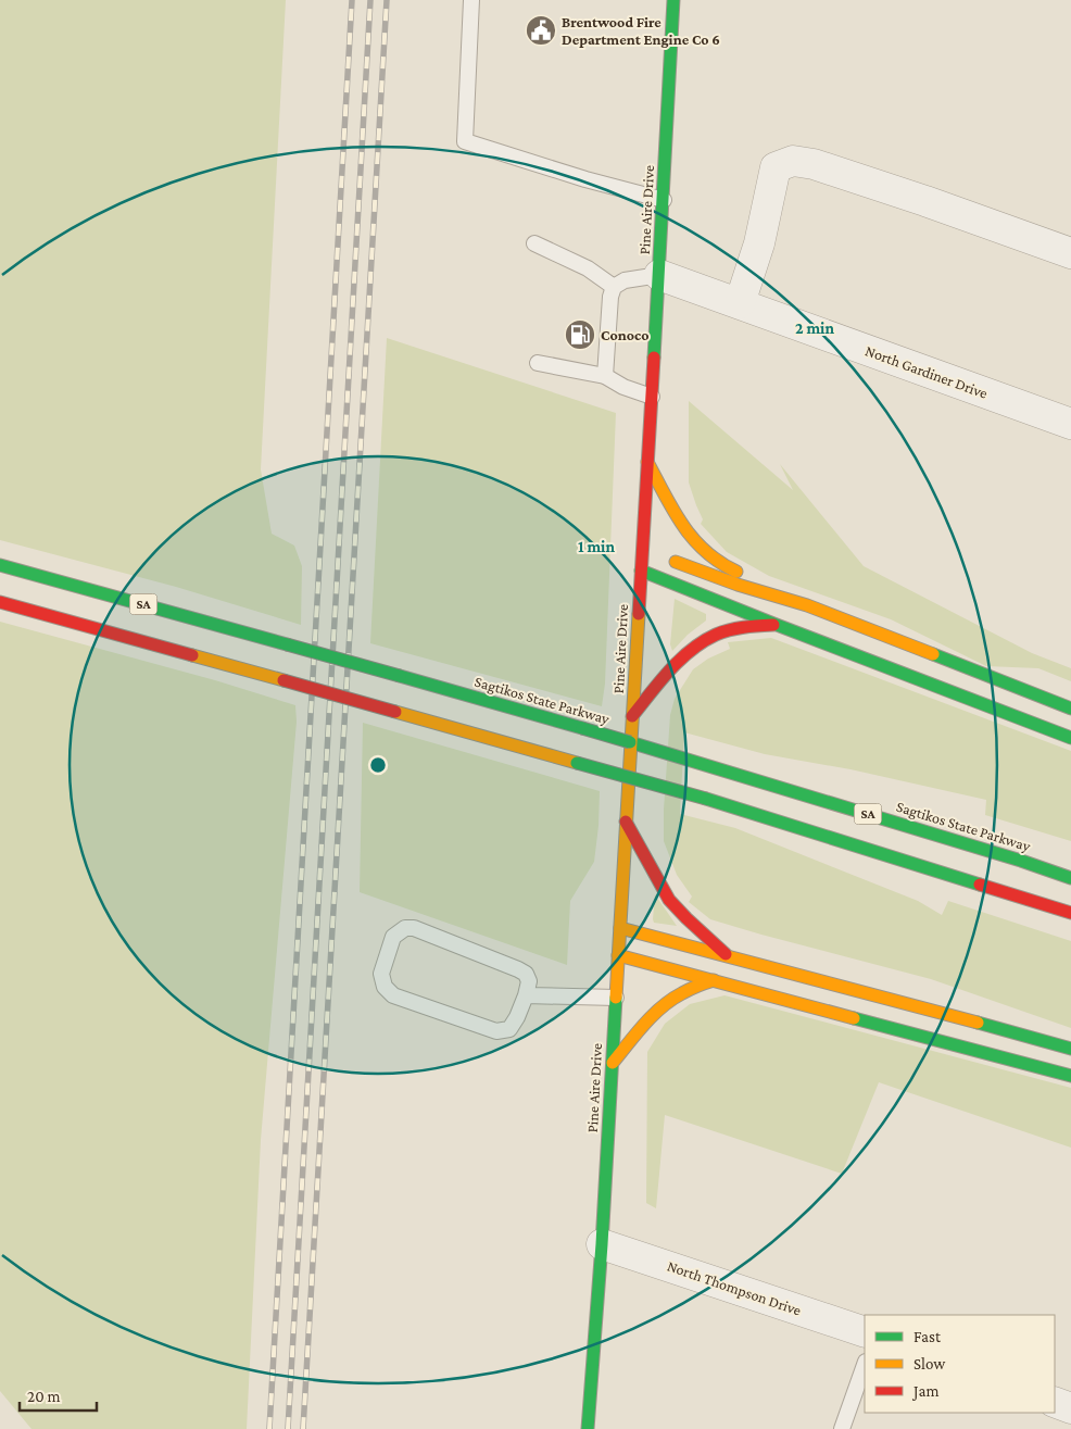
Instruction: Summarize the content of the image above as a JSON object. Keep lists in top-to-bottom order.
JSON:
{
  "streets": {
    "main road": ["Pine Aire Drive", "SA", "Sagtikos State Parkway"],
    "street": ["North Gardiner Drive", "North Thompson Drive"]
  },
  "crossings": [
    ["Pine Aire Drive", "North Gardiner Drive"],
    ["Pine Aire Drive", "North Thompson Drive"]
  ],
  "places": {
    "public building": ["Brentwood Fire Department Engine Co 6"],
    "fuel station": ["Conoco"]
  },
  "legend": ["Fast", "Slow", "Jam"],
  "scale_bar": "20 m",
  "rings": ["2 min", "1 min"]
}
